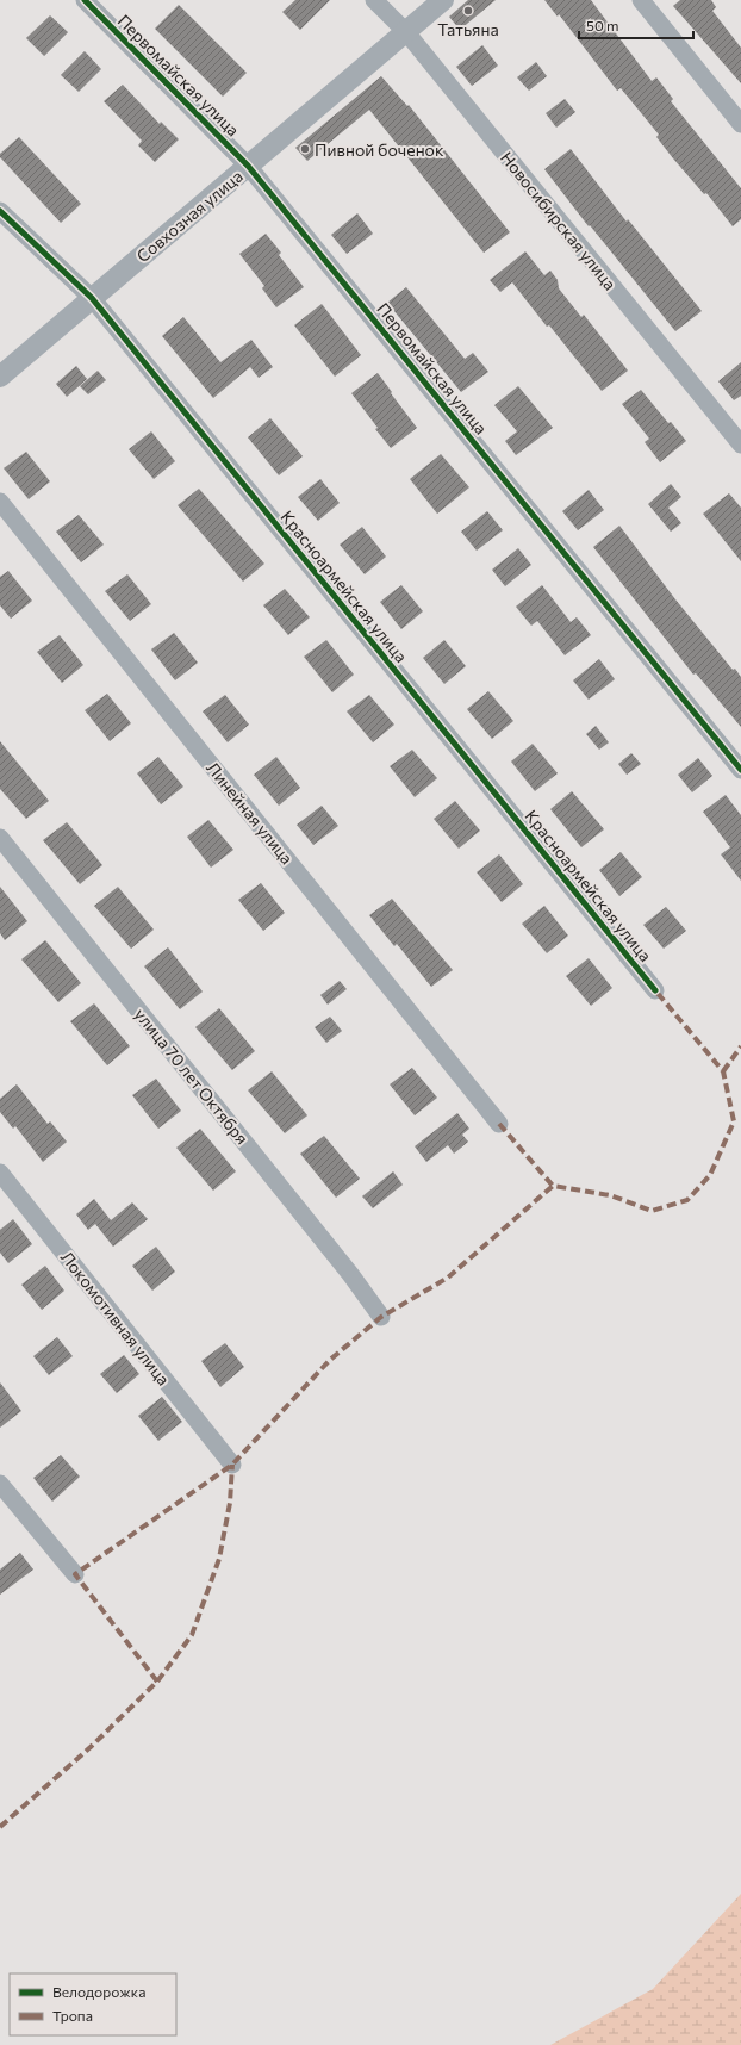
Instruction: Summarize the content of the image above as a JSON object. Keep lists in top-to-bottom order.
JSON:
{
  "streets": {
    "street": [
      "Первомайская улица",
      "Совхозная улица",
      "Новосибирская улица",
      "Красноармейская улица",
      "Линейная улица",
      "улица 70 лет Октября",
      "Локомотивная улица"
    ]
  },
  "crossings": [
    ["Первомайская улица", "Совхозная улица"],
    ["Совхозная улица", "Новосибирская улица"],
    ["Совхозная улица", "Красноармейская улица"]
  ],
  "places": ["Татьяна", "Пивной боченок"],
  "legend": ["Велодорожка", "Тропа"],
  "scale_bar": "50 m"
}
